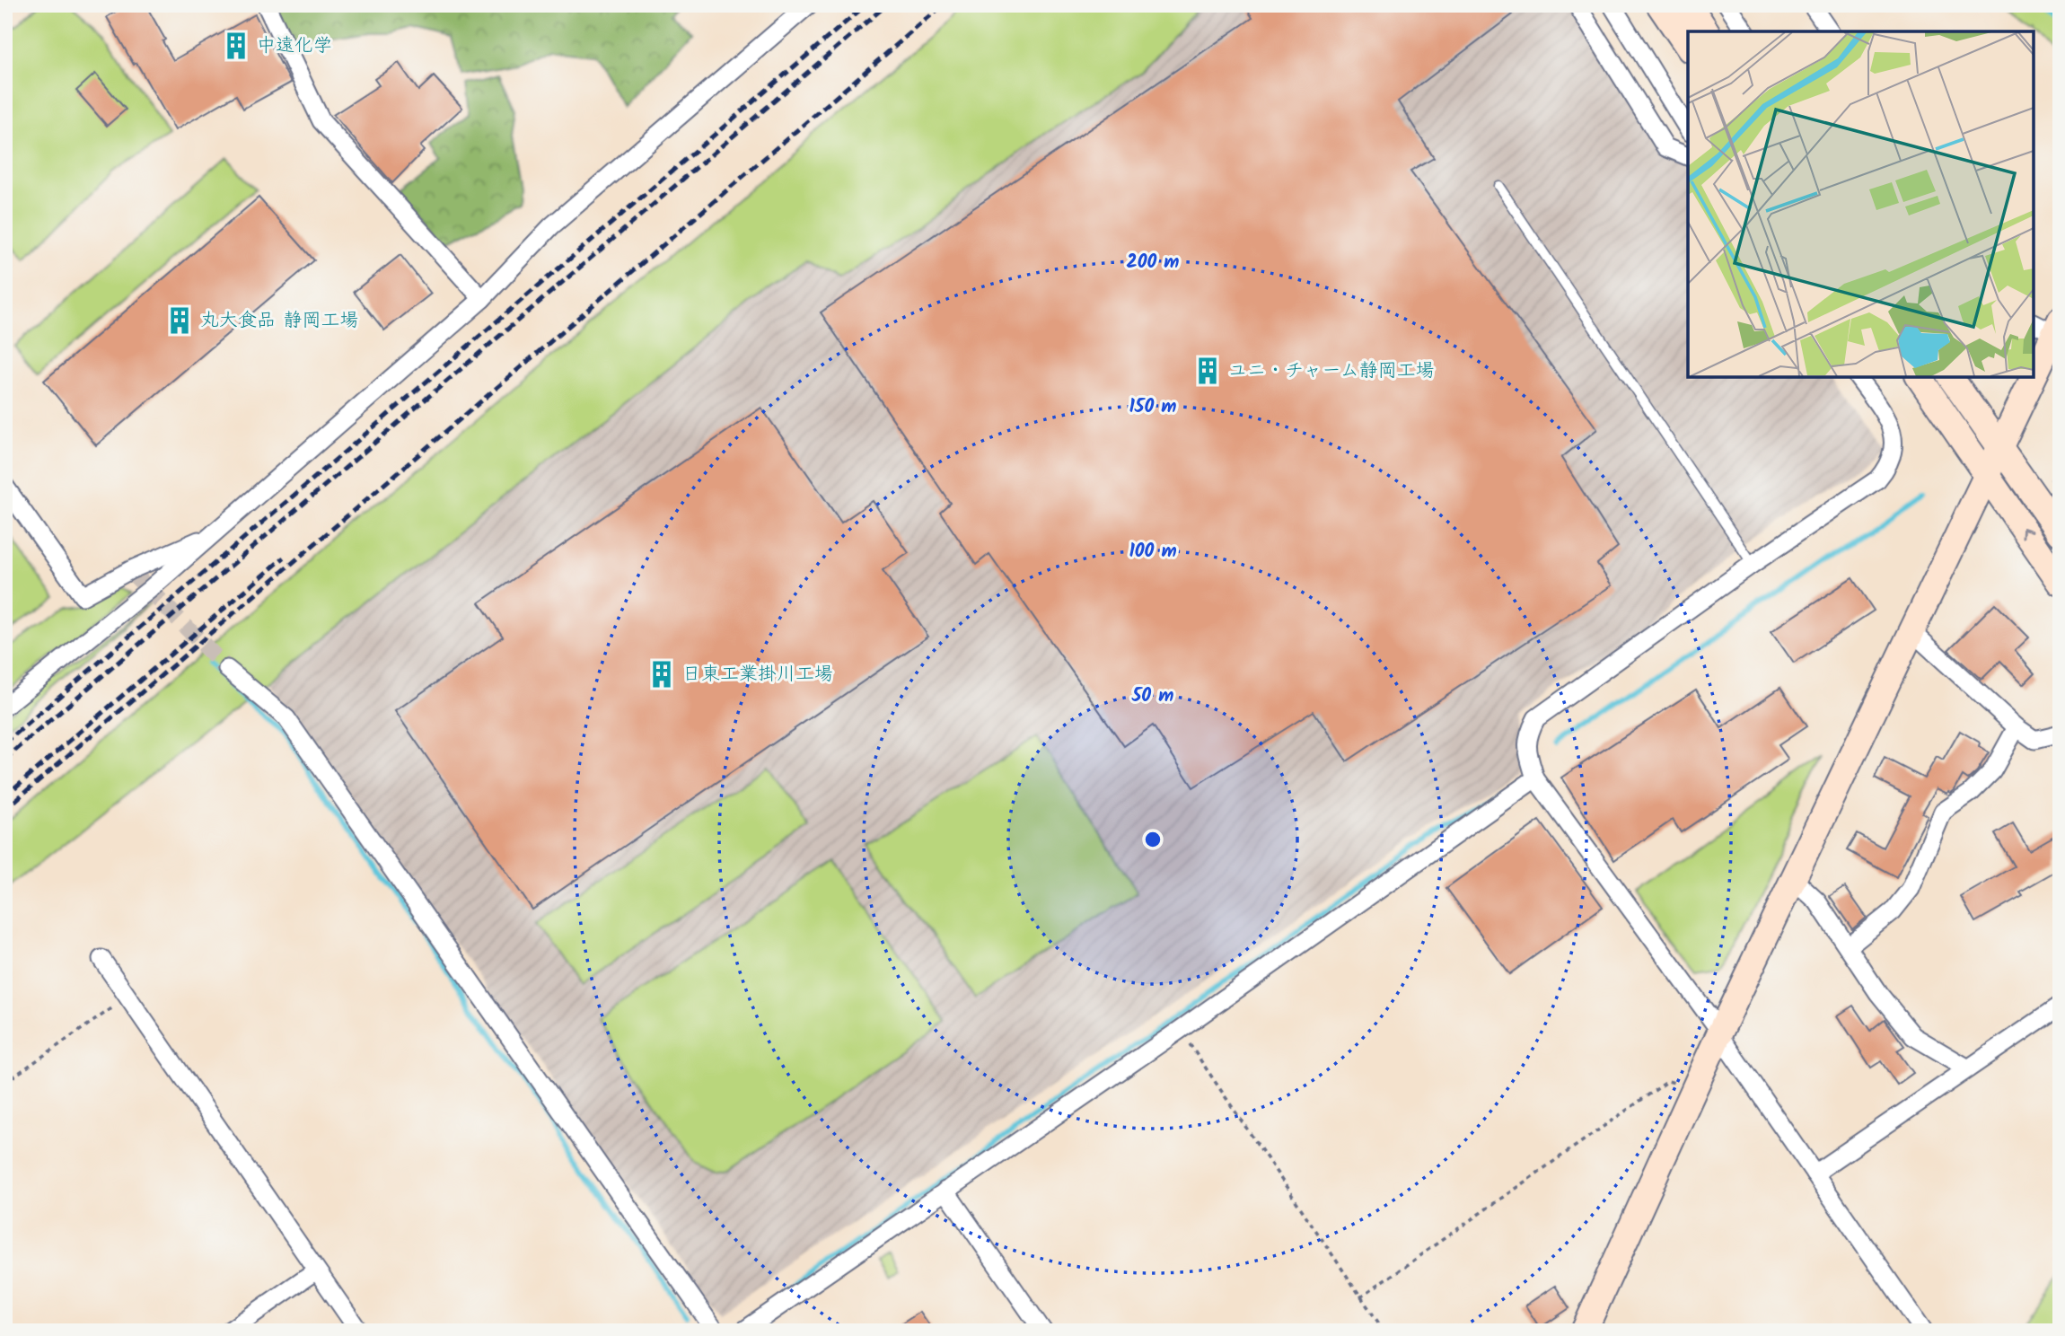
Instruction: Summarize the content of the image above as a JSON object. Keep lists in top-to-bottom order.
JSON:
{
  "places": {
    "building": [
      "中遠化学",
      "丸大食品 静岡工場",
      "ユニ・チャーム静岡工場",
      "日東工業掛川工場"
    ]
  },
  "rings": [
    "200 m",
    "150 m",
    "100 m",
    "50 m"
  ]
}
